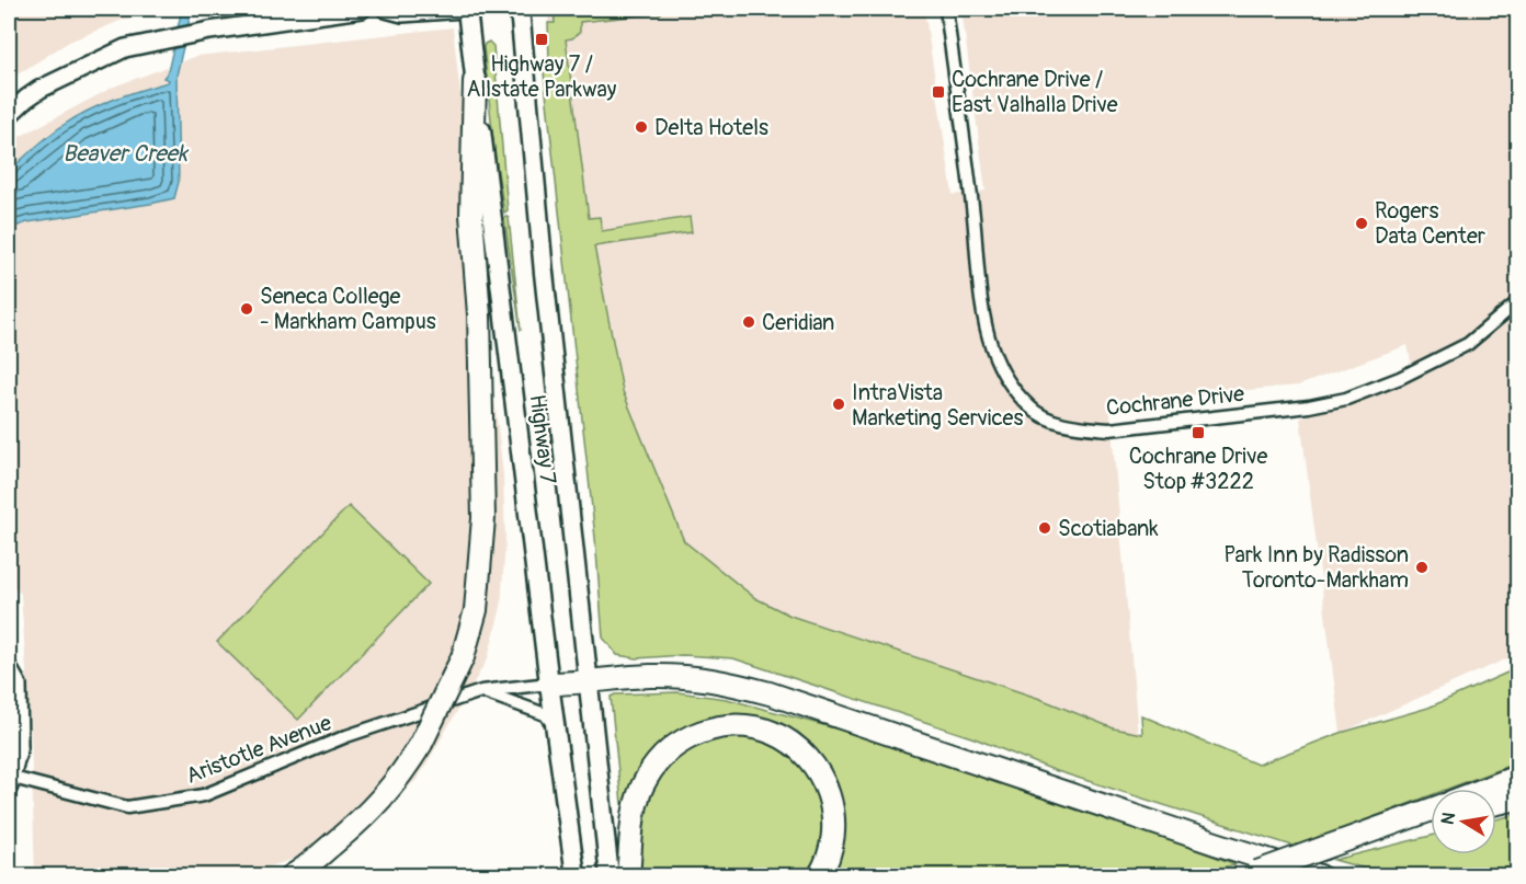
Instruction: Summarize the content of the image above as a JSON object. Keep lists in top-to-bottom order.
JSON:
{
  "streets": {
    "main road": ["Highway 7"],
    "street": ["Cochrane Drive", "Aristotle Avenue"]
  },
  "crossings": [
    ["Highway 7", "Aristotle Avenue"]
  ],
  "water": ["Beaver Creek"],
  "places": {
    "transit": ["Highway 7 / Allstate Parkway", "Cochrane Drive / East Valhalla Drive", "Cochrane Drive Stop #3222"],
    "other": [
      "Delta Hotels",
      "Rogers Data Center",
      "Seneca College - Markham Campus",
      "Ceridian",
      "IntraVista Marketing Services",
      "Scotiabank",
      "Park Inn by Radisson Toronto-Markham"
    ]
  },
  "north": "left"
}
